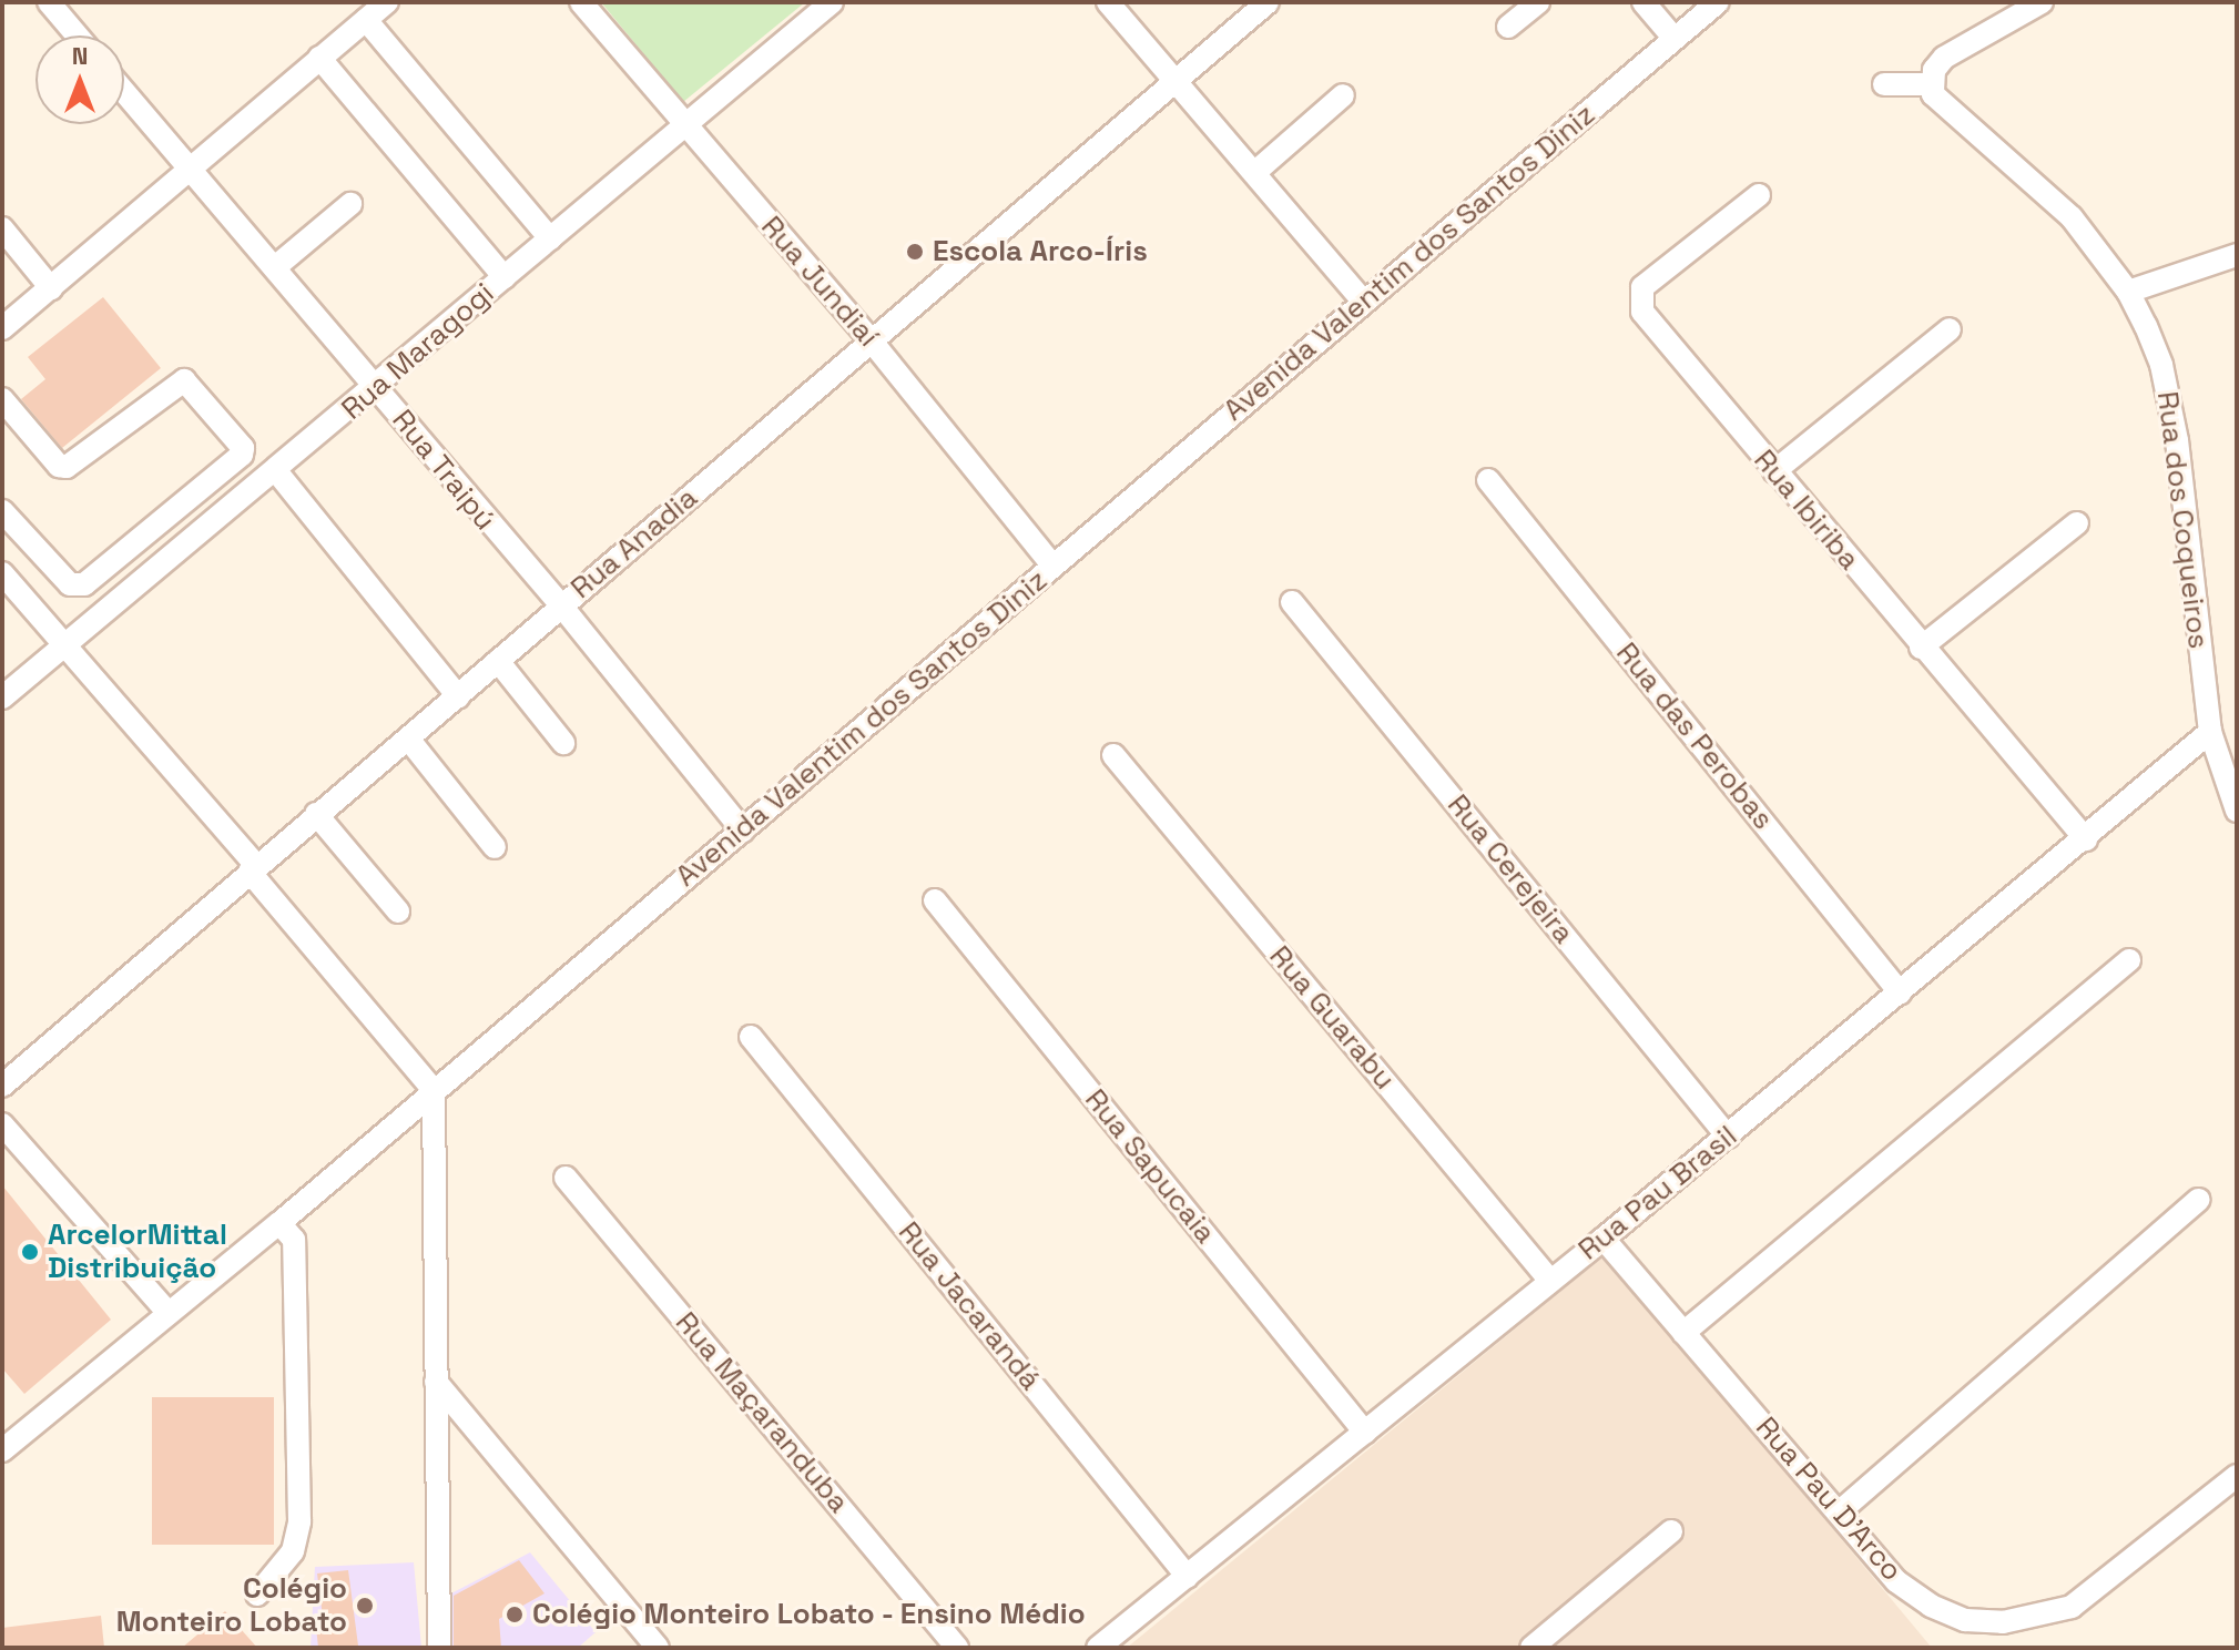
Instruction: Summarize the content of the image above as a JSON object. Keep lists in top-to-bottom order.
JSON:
{
  "streets": {
    "street": [
      "Avenida Valentim dos Santos Diniz",
      "Rua Jundiaí",
      "Rua Maragogi",
      "Rua Traipú",
      "Rua Ibiriba",
      "Rua dos Coqueiros",
      "Rua Anadia",
      "Rua das Perobas",
      "Rua Cerejeira",
      "Rua Guarabu",
      "Rua Sapucaia",
      "Rua Pau Brasil",
      "Rua Jacarandá",
      "Rua Maçaranduba",
      "Rua Pau D'Arco"
    ]
  },
  "crossings": [
    ["Avenida Valentim dos Santos Diniz", "Rua Jundiaí"],
    ["Avenida Valentim dos Santos Diniz", "Rua Traipú"],
    ["Rua Jundiaí", "Rua Maragogi"],
    ["Rua Jundiaí", "Rua Anadia"],
    ["Rua Maragogi", "Rua Traipú"],
    ["Rua Traipú", "Rua Anadia"],
    ["Rua Ibiriba", "Rua Pau Brasil"],
    ["Rua dos Coqueiros", "Rua Pau Brasil"],
    ["Rua das Perobas", "Rua Pau Brasil"],
    ["Rua Cerejeira", "Rua Pau Brasil"],
    ["Rua Guarabu", "Rua Pau Brasil"],
    ["Rua Sapucaia", "Rua Pau Brasil"],
    ["Rua Pau Brasil", "Rua Jacarandá"],
    ["Rua Pau Brasil", "Rua Pau D'Arco"]
  ],
  "places": [
    "Escola Arco-Íris",
    "ArcelorMittal Distribuição",
    "Colégio Monteiro Lobato",
    "Colégio Monteiro Lobato - Ensino Médio"
  ],
  "north": "top"
}
